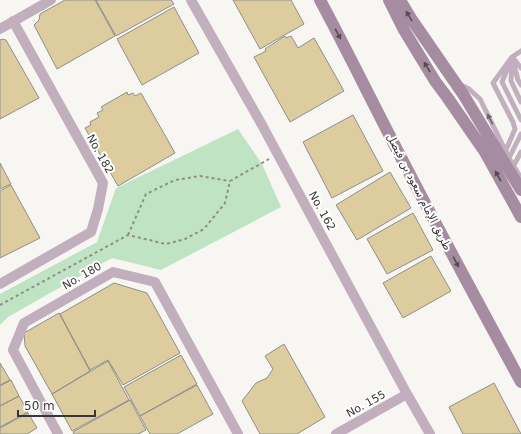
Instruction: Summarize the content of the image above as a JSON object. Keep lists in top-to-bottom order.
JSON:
{
  "streets": {
    "main road": ["طريق الإمام سعود بن فيصل"],
    "street": [
      "No. 182",
      "No. 162",
      "No. 180",
      "No. 155"
    ]
  },
  "crossings": [
    ["No. 162", "No. 155"]
  ],
  "scale_bar": "50 m"
}
